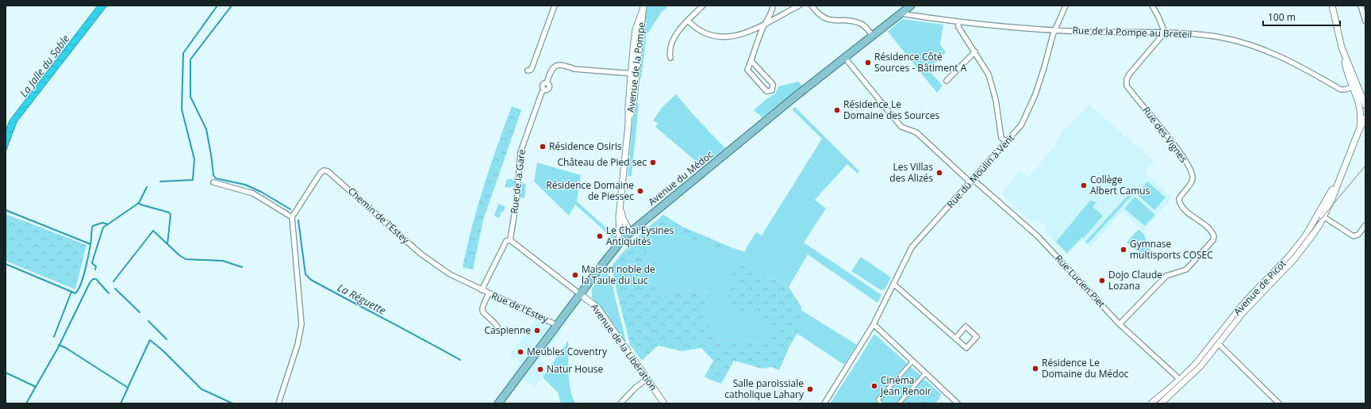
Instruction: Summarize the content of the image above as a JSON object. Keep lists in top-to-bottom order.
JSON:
{
  "streets": {
    "main road": ["Avenue du Médoc"],
    "street": [
      "Rue de la Pompe au Breteil",
      "Avenue de la Pompe",
      "Rue des Vignes",
      "Rue du Moulin à Vent",
      "Rue de la Gare",
      "Chemin de l'Estey",
      "Rue Lucien Piet",
      "Avenue de Picot",
      "Rue de l'Estey",
      "Avenue de la Libération"
    ]
  },
  "crossings": [
    ["Rue de la Pompe au Breteil", "Rue des Vignes"],
    ["Rue de la Pompe au Breteil", "Rue du Moulin à Vent"],
    ["Rue de la Pompe au Breteil", "Avenue du Médoc"],
    ["Rue de la Pompe au Breteil", "Avenue de Picot"],
    ["Avenue de la Pompe", "Avenue du Médoc"],
    ["Avenue de la Pompe", "Rue de la Gare"],
    ["Rue des Vignes", "Rue Lucien Piet"],
    ["Rue du Moulin à Vent", "Rue Lucien Piet"],
    ["Avenue du Médoc", "Rue Lucien Piet"],
    ["Avenue du Médoc", "Rue de l'Estey"],
    ["Avenue du Médoc", "Avenue de la Libération"],
    ["Rue de la Gare", "Chemin de l'Estey"],
    ["Rue de la Gare", "Rue de l'Estey"],
    ["Chemin de l'Estey", "Rue de l'Estey"],
    ["Rue Lucien Piet", "Avenue de Picot"]
  ],
  "water": ["La Jalle du Sable", "La Réguette"],
  "places": [
    "Résidence Côté Sources - Bâtiment A",
    "Résidence Le Domaine des Sources",
    "Résidence Osiris",
    "Château de Pied sec",
    "Les Villas des Alizés",
    "Collège Albert Camus",
    "Résidence Domaine de Piessec",
    "Le Chai Eysines Antiquités",
    "Gymnase multisports COSEC",
    "Maison noble de la Taule du Luc",
    "Dojo Claude Lozana",
    "Caspienne",
    "Meubles Coventry",
    "Résidence Le Domaine du Médoc",
    "Natur House",
    "Cinéma Jean Renoir",
    "Salle paroissiale catholique Lahary"
  ],
  "scale_bar": "100 m"
}
